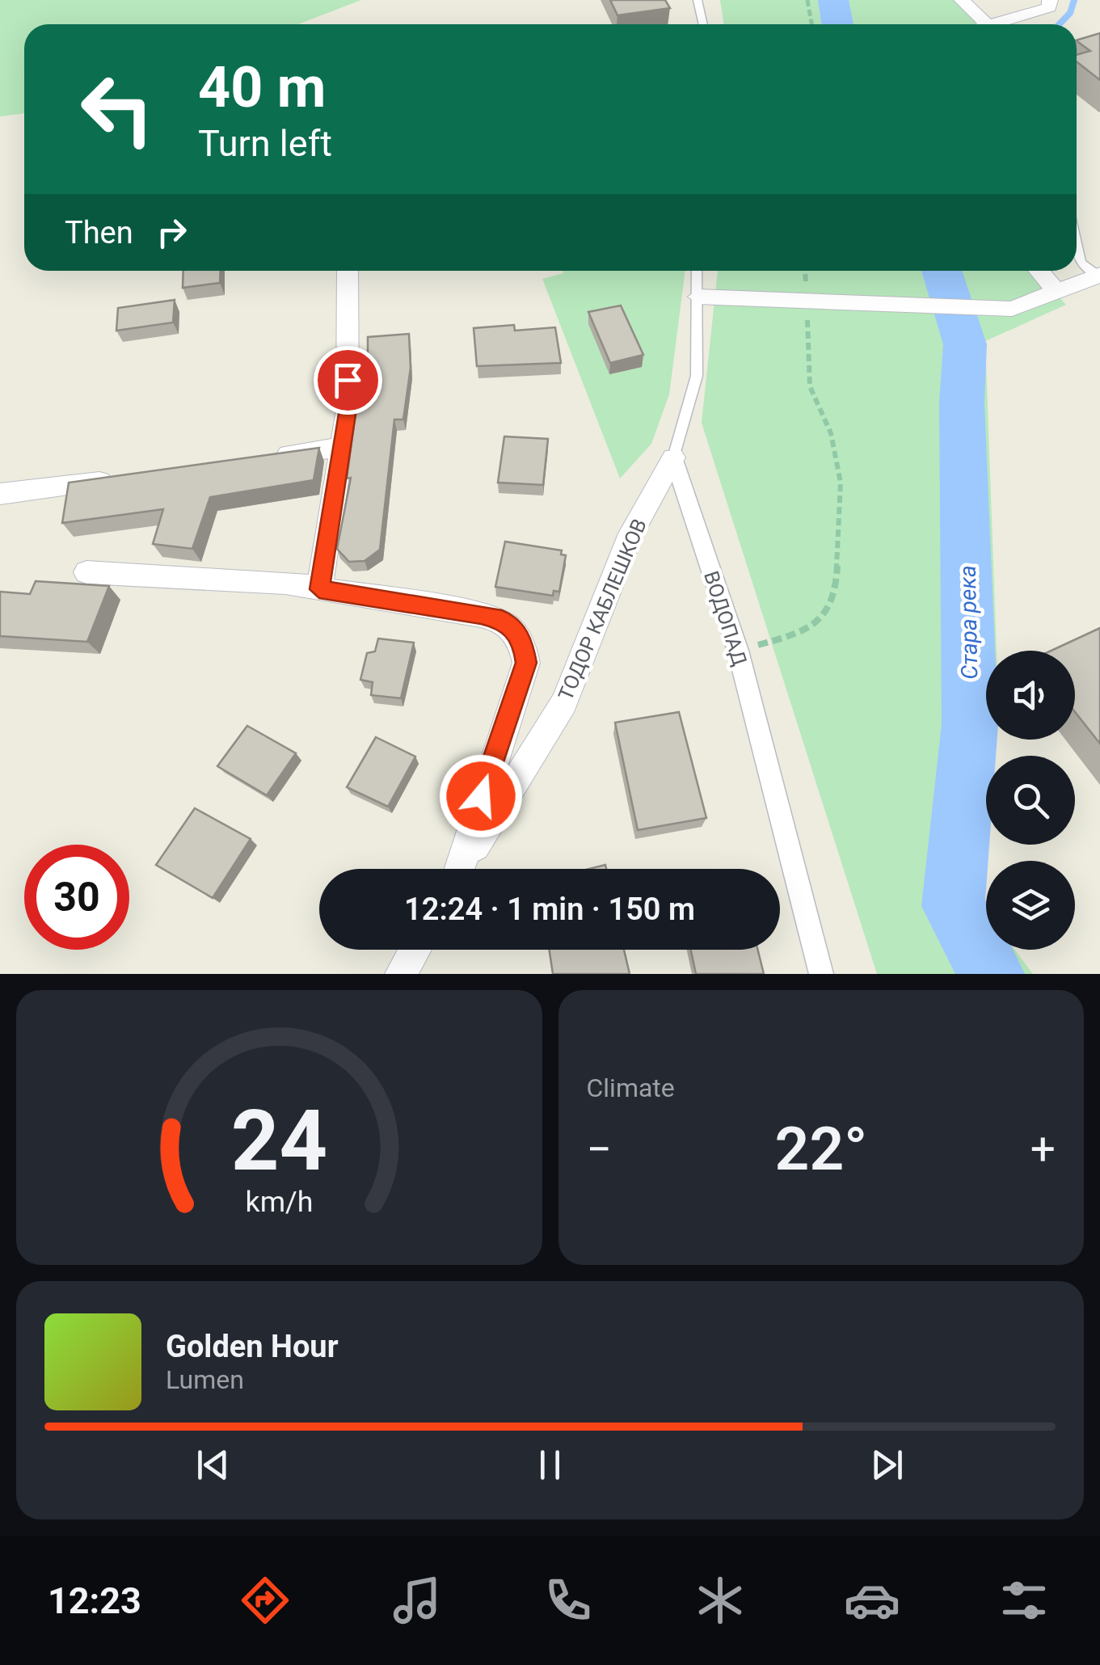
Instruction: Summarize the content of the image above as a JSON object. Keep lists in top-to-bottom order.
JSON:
{
  "streets": {
    "street": ["ТОДОР КАБЛЕШКОВ", "ВОДОПАД"]
  },
  "crossings": [
    ["ТОДОР КАБЛЕШКОВ", "ВОДОПАД"]
  ],
  "water": ["Стара река"],
  "page": {
    "turn": ["40 m", "Turn left"],
    "then": "Then",
    "limit": "30",
    "trip": "12:24 · 1 min · 150 m",
    "tile": "Climate",
    "heat": ["−", "22°", "+"],
    "song": ["Golden Hour", "Lumen"],
    "tabs": "12:23",
    "gauge": ["24", "km/h"]
  }
}
